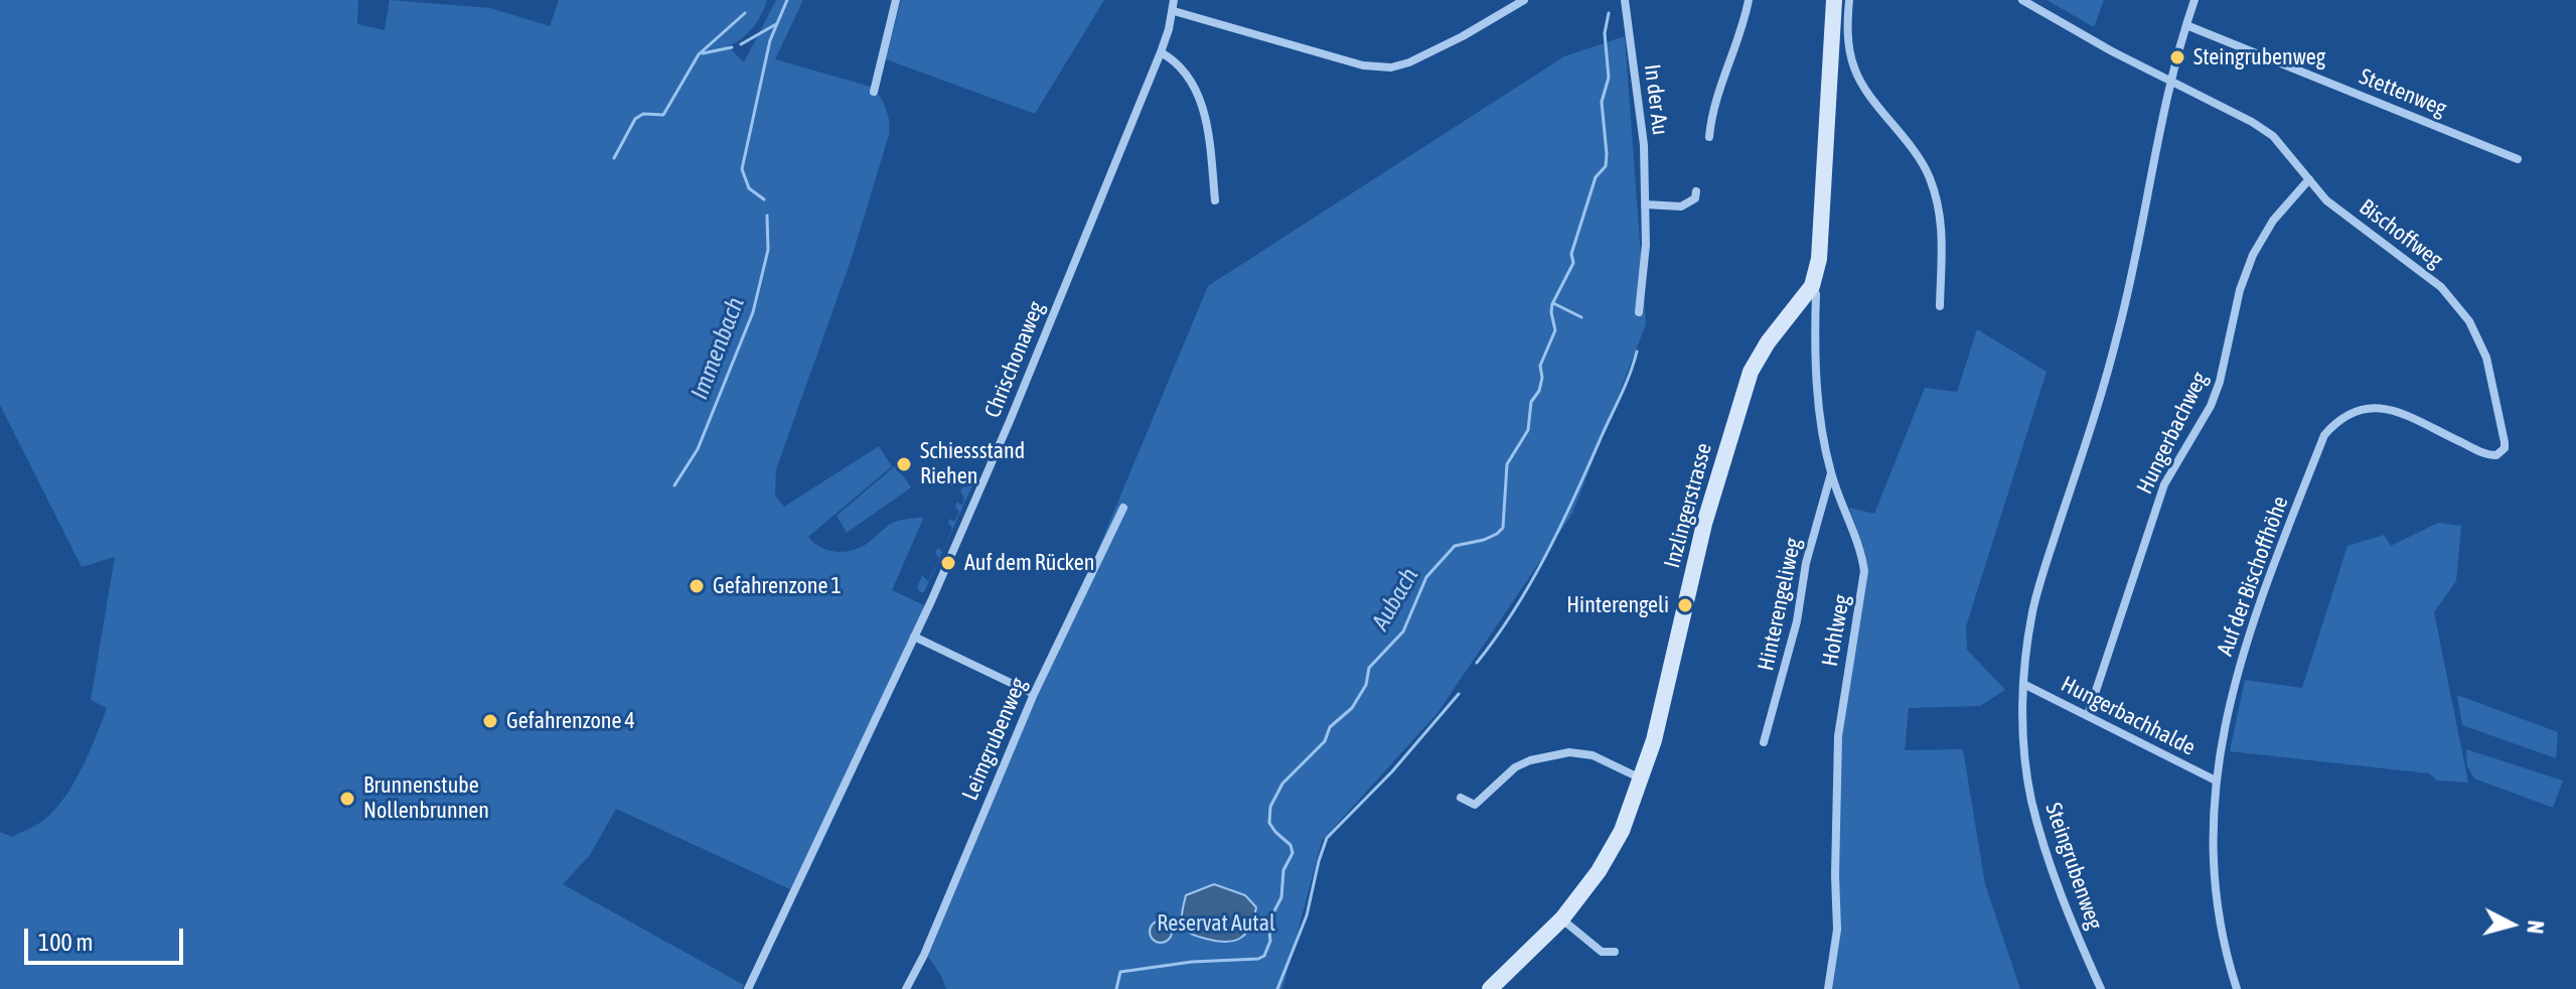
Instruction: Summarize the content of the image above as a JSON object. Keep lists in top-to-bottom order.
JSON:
{
  "streets": {
    "street": [
      "Stettenweg",
      "In der Au",
      "Bischoffweg",
      "Chrischonaweg",
      "Hungerbachweg",
      "Inzlingerstrasse",
      "Auf der Bischoffhöhe",
      "Hinterengeliweg",
      "Hohlweg",
      "Hungerbachhalde",
      "Leimgrubenweg",
      "Steingrubenweg"
    ]
  },
  "crossings": [
    ["Stettenweg", "Steingrubenweg"],
    ["Bischoffweg", "Hungerbachweg"],
    ["Bischoffweg", "Auf der Bischoffhöhe"],
    ["Bischoffweg", "Steingrubenweg"],
    ["Hungerbachweg", "Hungerbachhalde"],
    ["Inzlingerstrasse", "Hohlweg"],
    ["Auf der Bischoffhöhe", "Hungerbachhalde"],
    ["Hinterengeliweg", "Hohlweg"],
    ["Hungerbachhalde", "Steingrubenweg"]
  ],
  "water": ["Immenbach", "Aubach"],
  "parks": ["Reservat Autal"],
  "places": [
    "Steingrubenweg",
    "Schiessstand Riehen",
    "Auf dem Rücken",
    "Gefahrenzone 1",
    "Hinterengeli",
    "Gefahrenzone 4",
    "Brunnenstube Nollenbrunnen"
  ],
  "scale_bar": "100 m",
  "north": "right"
}
